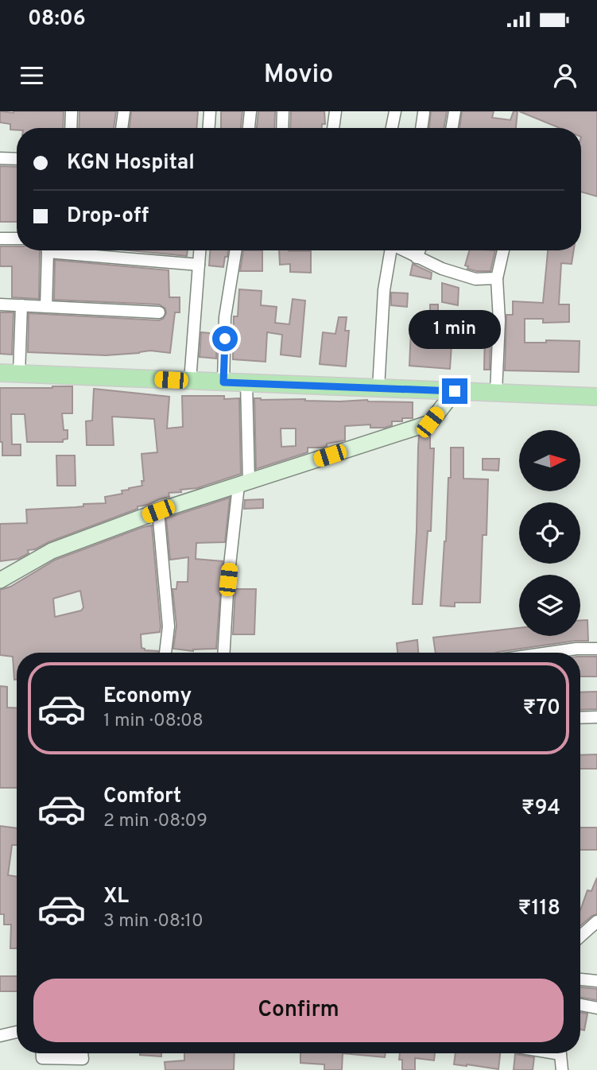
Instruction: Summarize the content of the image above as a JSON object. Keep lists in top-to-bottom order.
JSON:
{
  "north": "right",
  "page": {
    "status": "08:06",
    "header": "Movio",
    "banner": ["KGN Hospital", "Drop-off"],
    "bubble": "1 min",
    "list": [
      {
        "name": "Economy",
        "note": "1 min · 08:08",
        "value": "₹70"
      },
      {
        "name": "Comfort",
        "note": "2 min · 08:09",
        "value": "₹94"
      },
      {
        "name": "XL",
        "note": "3 min · 08:10",
        "value": "₹118"
      }
    ],
    "buttons": "Confirm"
  }
}
